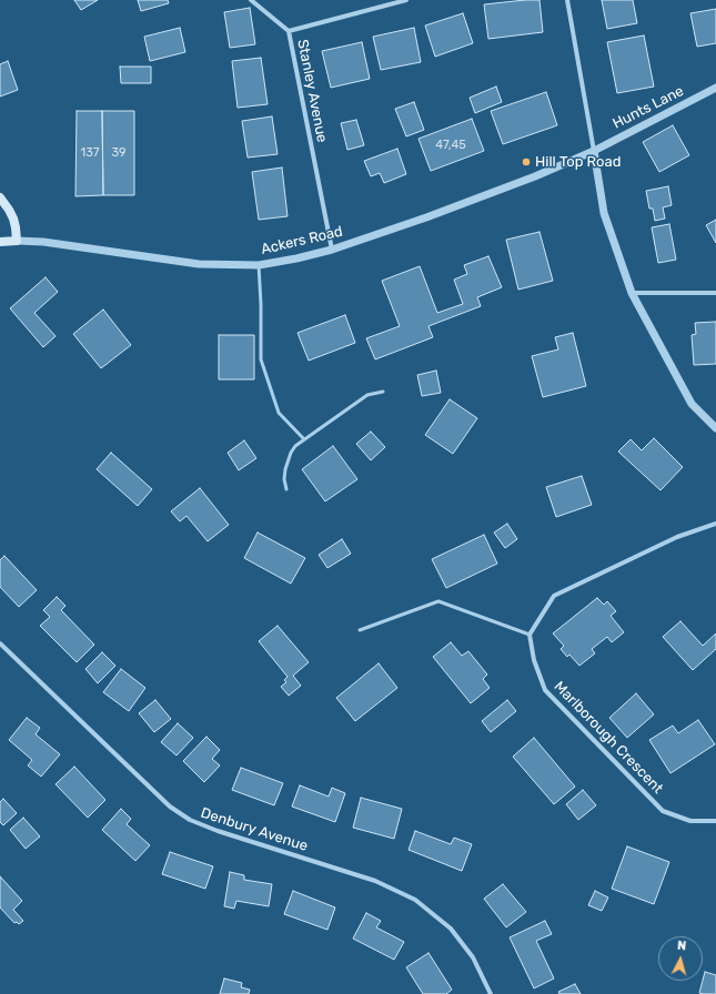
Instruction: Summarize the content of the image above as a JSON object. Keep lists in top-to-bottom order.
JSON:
{
  "streets": {
    "main road": ["Ackers Road"],
    "street": [
      "Stanley Avenue",
      "Hunts Lane",
      "Marlborough Crescent",
      "Denbury Avenue"
    ]
  },
  "crossings": [
    ["Stanley Avenue", "Ackers Road"],
    ["Hunts Lane", "Ackers Road"]
  ],
  "places": ["Hill Top Road"],
  "house_numbers": ["47,45", "137", "39"],
  "north": "top"
}
